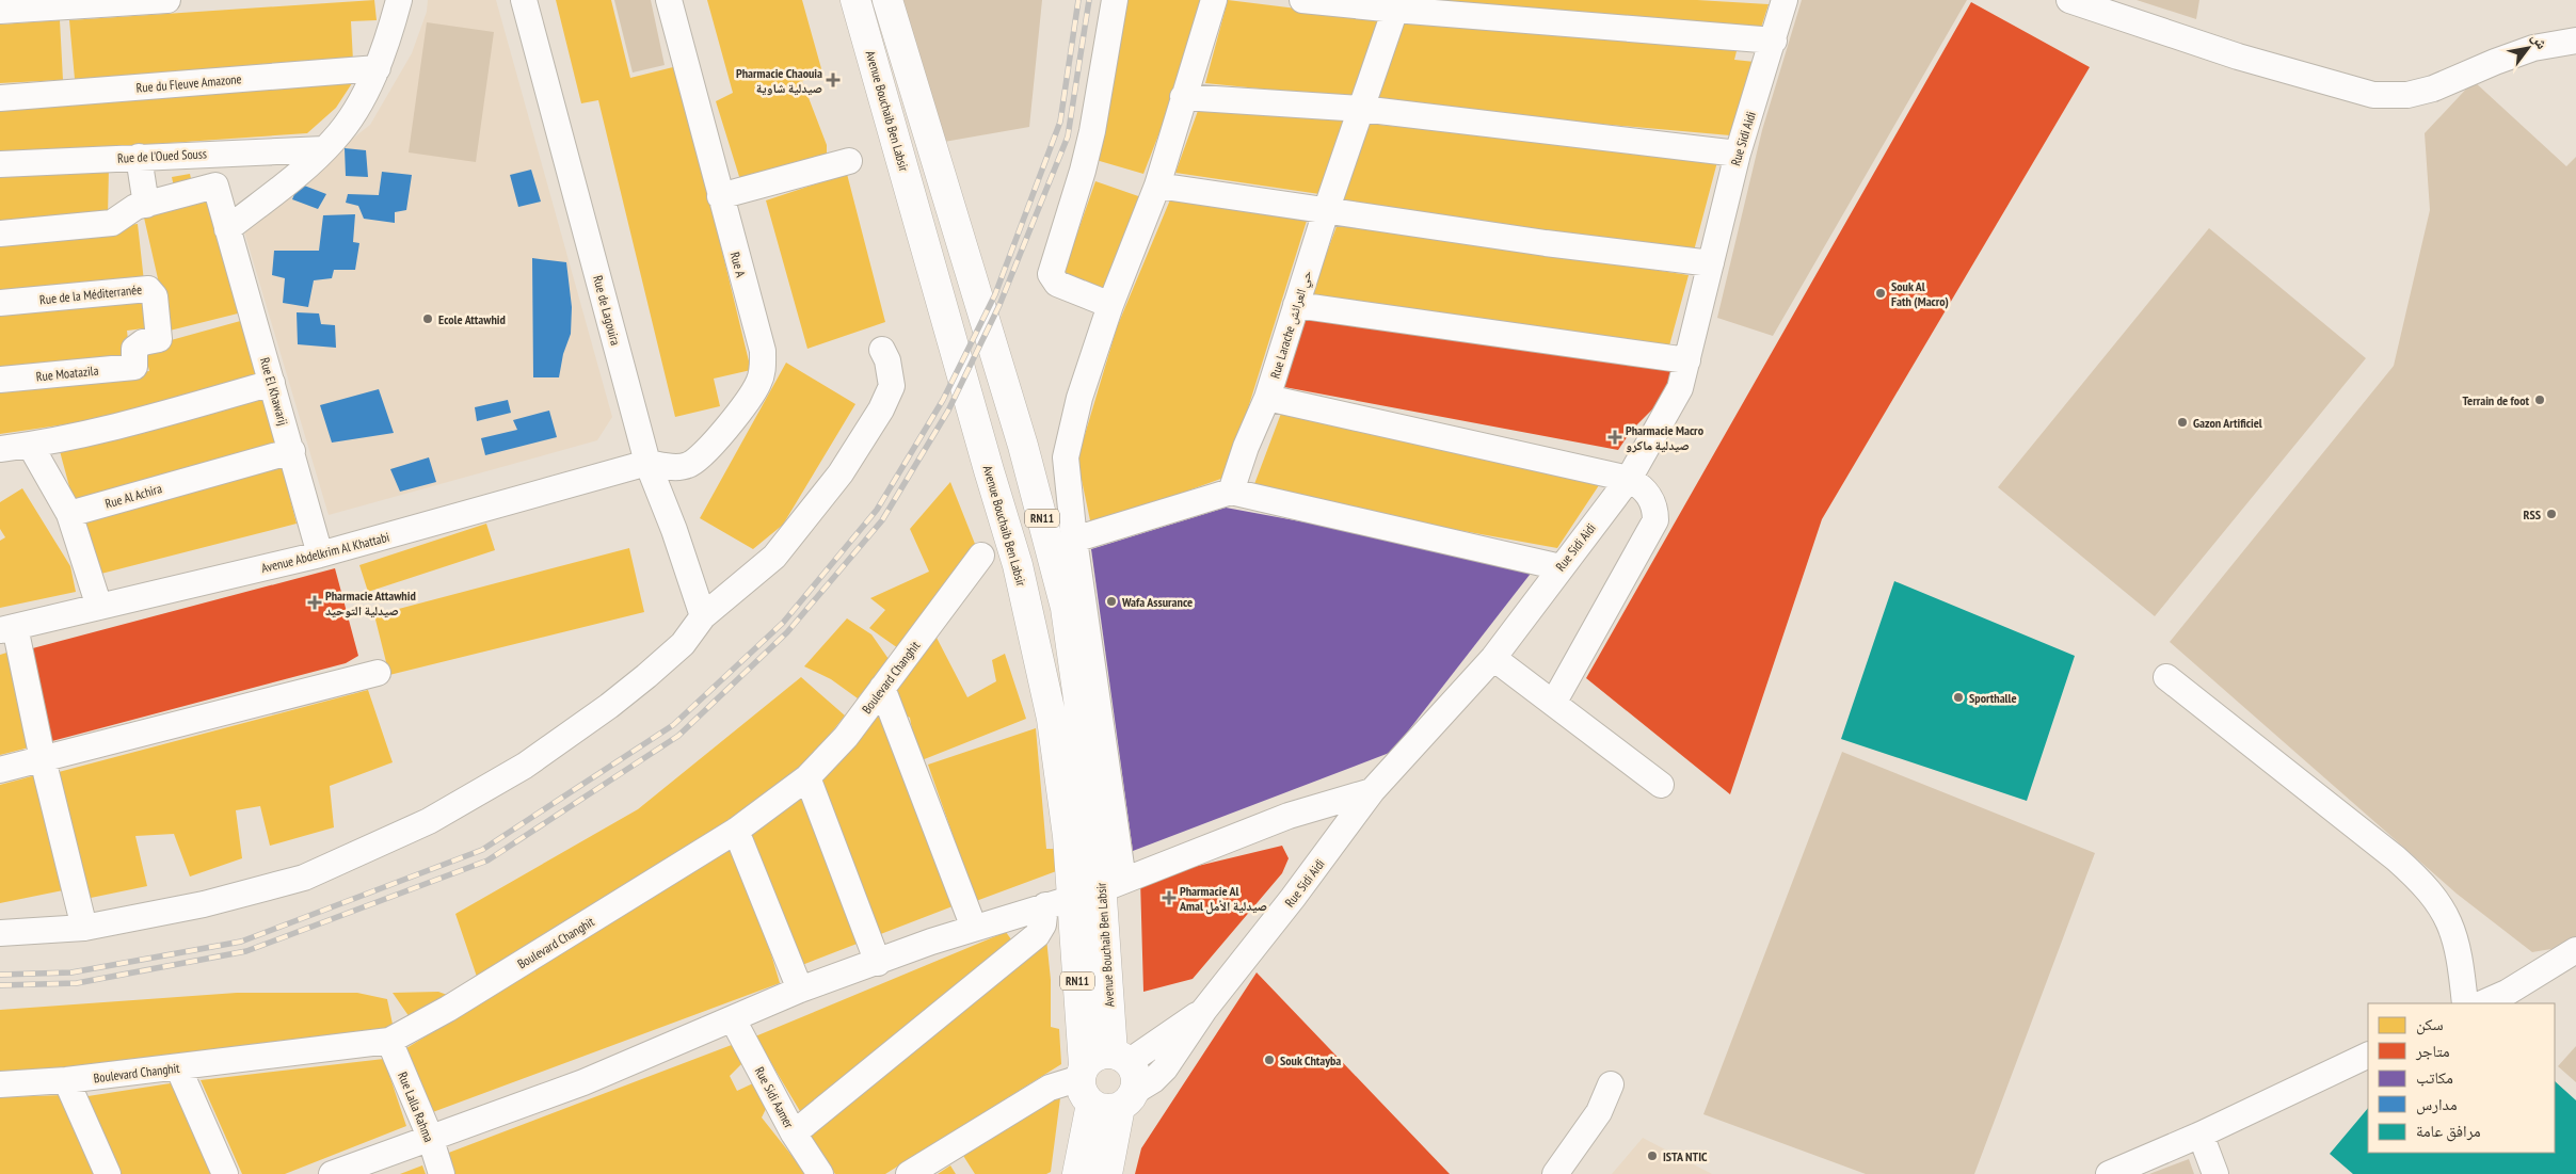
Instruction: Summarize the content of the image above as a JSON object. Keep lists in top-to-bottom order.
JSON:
{
  "streets": {
    "main road": ["Avenue Bouchaib Ben Labsir", "RN11"],
    "street": [
      "Rue du Fleuve Amazone",
      "Rue Sidi Aidi",
      "Rue de l'Oued Souss",
      "Rue A",
      "Rue de la Méditerranée",
      "Rue de Lagouira",
      "Rue Larache حي العرائش",
      "Rue Moatazila",
      "Rue El Khawarij",
      "Rue Al Achira",
      "Avenue Abdelkrim Al Khattabi",
      "Boulevard Changhit",
      "Rue Sidi Aamer",
      "Rue Lalla Rahma"
    ]
  },
  "crossings": [
    ["Avenue Bouchaib Ben Labsir", "Rue Sidi Aidi"],
    ["Avenue Bouchaib Ben Labsir", "RN11"],
    ["Rue Sidi Aidi", "RN11"],
    ["Rue de l'Oued Souss", "Rue El Khawarij"],
    ["Rue A", "Rue de Lagouira"],
    ["Rue A", "Avenue Abdelkrim Al Khattabi"],
    ["Rue de la Méditerranée", "Rue Moatazila"],
    ["Rue de Lagouira", "Avenue Abdelkrim Al Khattabi"],
    ["Rue El Khawarij", "Rue Al Achira"],
    ["Rue El Khawarij", "Avenue Abdelkrim Al Khattabi"],
    ["Boulevard Changhit", "Rue Lalla Rahma"]
  ],
  "places": {
    "health": [
      "Pharmacie Chaouia صيدلية شاوية",
      "Pharmacie Macro صيدلية ماكرو",
      "Pharmacie Attawhid صيدلية التوحيد",
      "Pharmacie Al Amal صيدلية الأمل"
    ],
    "other": [
      "Souk Al Fath (Macro)",
      "Ecole Attawhid",
      "Terrain de foot",
      "Gazon Artificiel",
      "RSS",
      "Wafa Assurance",
      "Sporthalle",
      "Souk Chtayba",
      "ISTA NTIC"
    ]
  },
  "legend": [
    "سكن",
    "متاجر",
    "مكاتب",
    "مدارس",
    "مرافق عامة"
  ],
  "north": "top right"
}
